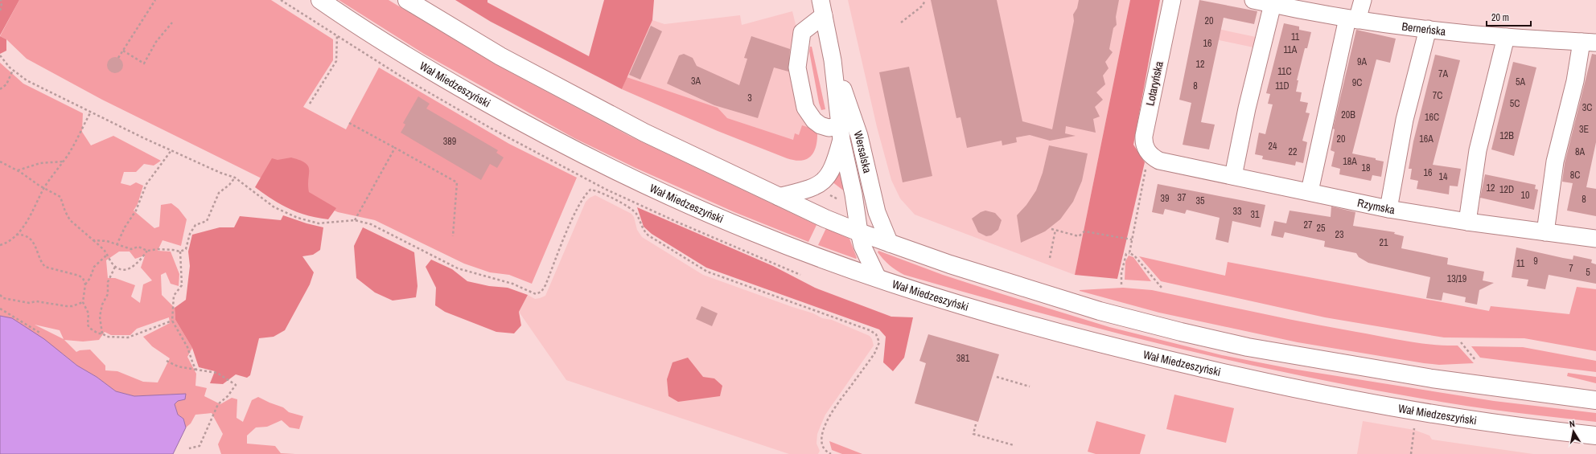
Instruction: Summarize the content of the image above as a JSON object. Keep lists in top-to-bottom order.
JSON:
{
  "streets": {
    "main road": ["Wał Miedzeszyński"],
    "street": [
      "Berneńska",
      "Lotaryńska",
      "Wersalska",
      "Rzymska"
    ]
  },
  "crossings": [
    ["Lotaryńska", "Rzymska"],
    ["Wał Miedzeszyński", "Wersalska"]
  ],
  "house_numbers": [
    "20",
    "11",
    "16",
    "11A",
    "9A",
    "12",
    "11C",
    "7A",
    "3A",
    "5A",
    "9C",
    "8",
    "11D",
    "7C",
    "3",
    "5C",
    "3C",
    "20B",
    "16C",
    "3E",
    "12B",
    "20",
    "16A",
    "389",
    "24",
    "22",
    "8A",
    "18A",
    "18",
    "16",
    "8C",
    "14",
    "12",
    "12D",
    "10",
    "37",
    "39",
    "8",
    "35",
    "33",
    "31",
    "27",
    "25",
    "23",
    "21",
    "9",
    "11",
    "7",
    "5",
    "13/19",
    "381"
  ],
  "scale_bar": "20 m",
  "north": "top"
}
